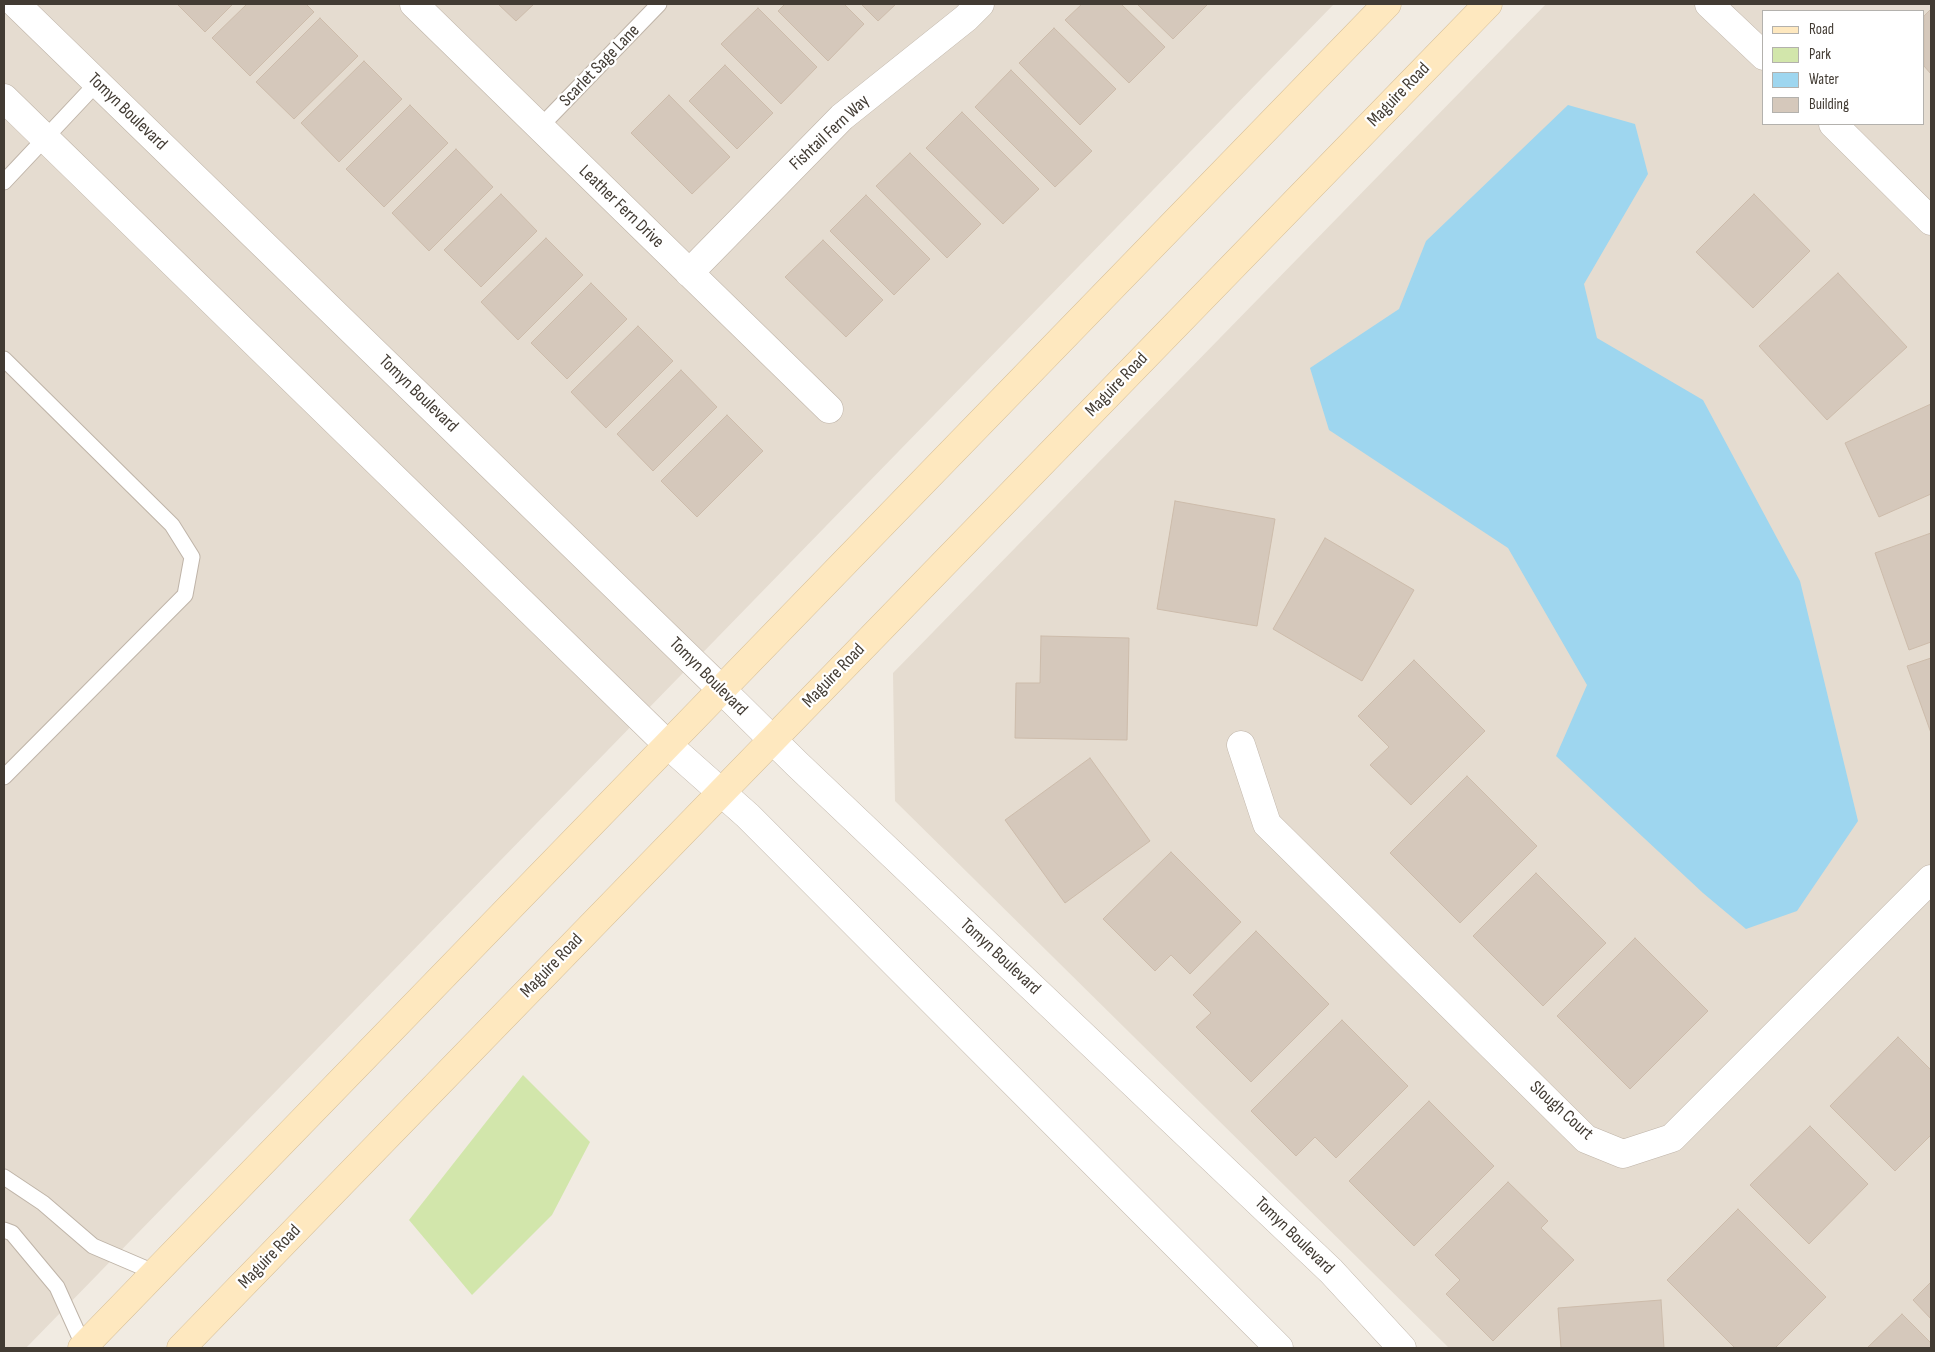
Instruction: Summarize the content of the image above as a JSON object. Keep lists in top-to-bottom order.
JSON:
{
  "streets": {
    "main road": ["Maguire Road"],
    "street": [
      "Tomyn Boulevard",
      "Fishtail Fern Way",
      "Leather Fern Drive",
      "Slough Court"
    ],
    "lane": ["Scarlet Sage Lane"]
  },
  "crossings": [
    ["Scarlet Sage Lane", "Leather Fern Drive"],
    ["Maguire Road", "Tomyn Boulevard"],
    ["Fishtail Fern Way", "Leather Fern Drive"]
  ],
  "legend": [
    "Road",
    "Park",
    "Water",
    "Building"
  ]
}
